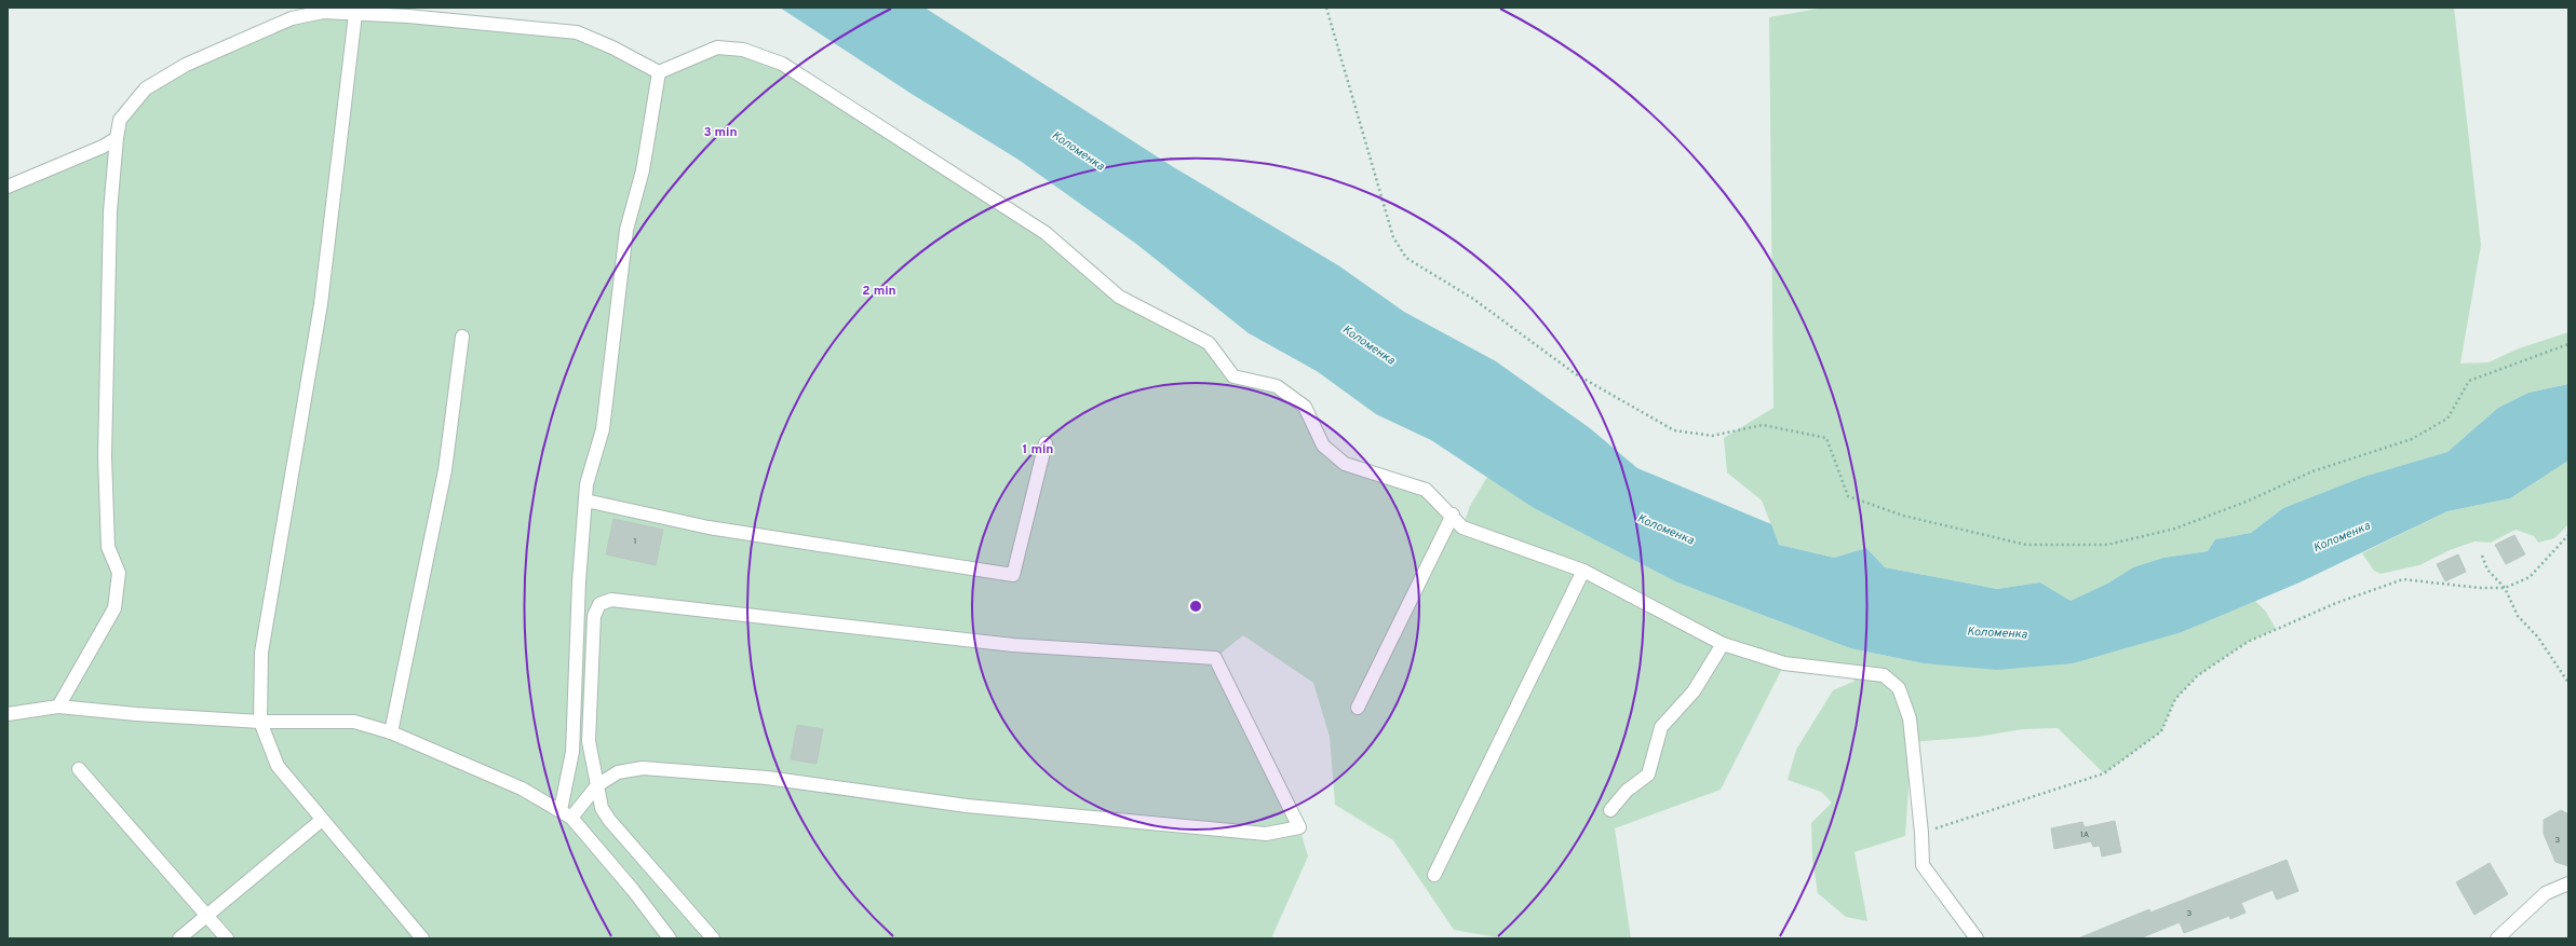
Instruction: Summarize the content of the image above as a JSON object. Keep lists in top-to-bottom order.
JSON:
{
  "water": ["Коломенка"],
  "house_numbers": [
    "1",
    "1А",
    "3",
    "3"
  ],
  "rings": ["3 min", "2 min", "1 min"]
}
